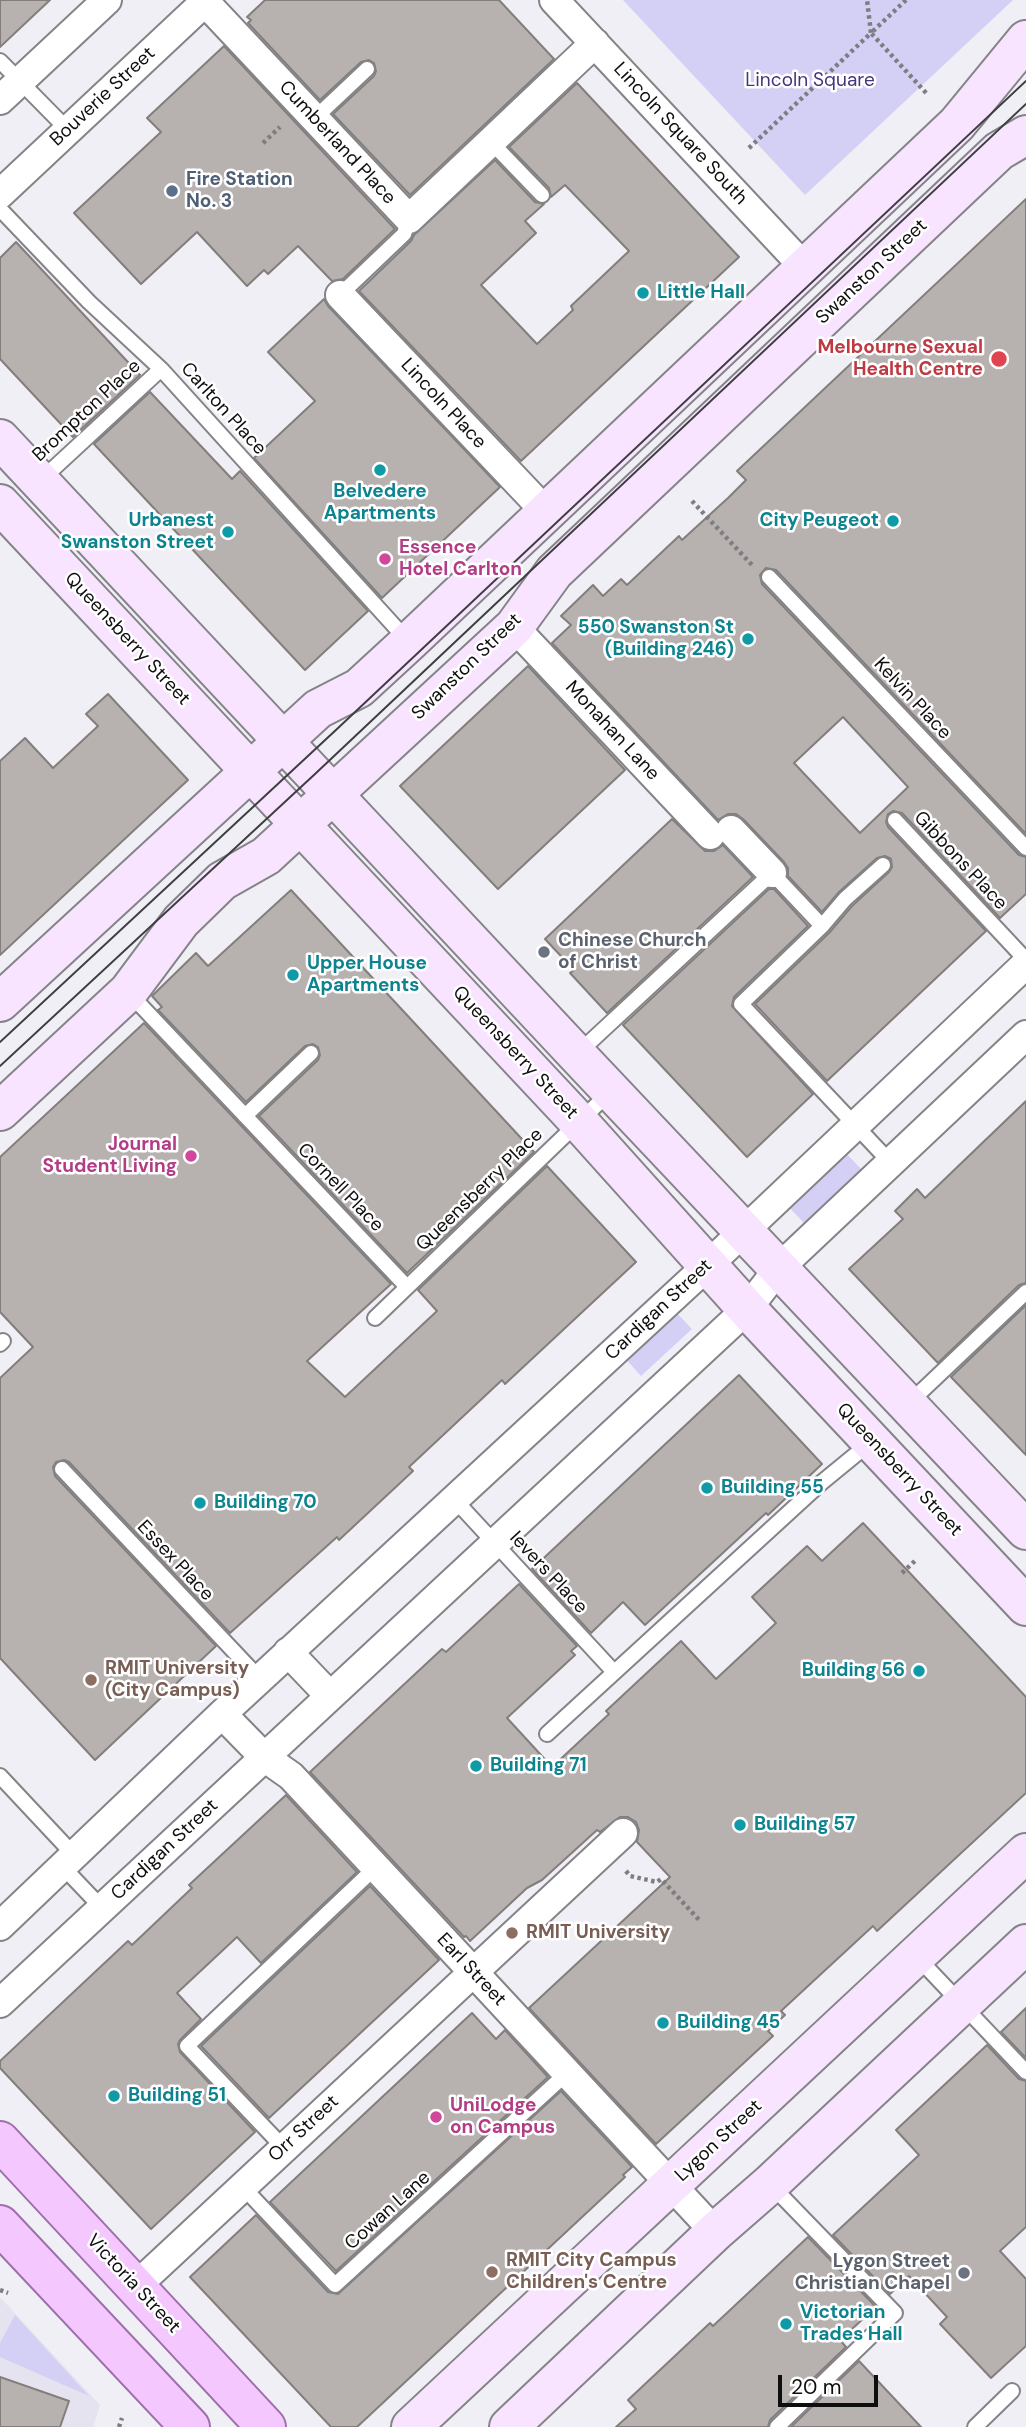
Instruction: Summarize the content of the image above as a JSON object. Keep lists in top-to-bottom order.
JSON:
{
  "streets": {
    "main road": ["Victoria Street"],
    "street": [
      "Bouverie Street",
      "Lincoln Square South",
      "Cumberland Place",
      "Swanston Street",
      "Lincoln Place",
      "Queensberry Street",
      "Monahan Lane",
      "Cardigan Street",
      "Earl Street",
      "Orr Street",
      "Lygon Street"
    ],
    "lane": [
      "Carlton Place",
      "Brompton Place",
      "Kelvin Place",
      "Gibbons Place",
      "Cornell Place",
      "Queensberry Place",
      "Essex Place",
      "Ievers Place",
      "Cowan Lane"
    ]
  },
  "crossings": [
    ["Bouverie Street", "Cumberland Place"],
    ["Lincoln Square South", "Cumberland Place"],
    ["Swanston Street", "Queensberry Street"],
    ["Swanston Street", "Monahan Lane"],
    ["Swanston Street", "Cornell Place"],
    ["Carlton Place", "Brompton Place"],
    ["Queensberry Street", "Queensberry Place"],
    ["Queensberry Street", "Cardigan Street"],
    ["Gibbons Place", "Cardigan Street"],
    ["Cornell Place", "Queensberry Place"],
    ["Cardigan Street", "Essex Place"],
    ["Cardigan Street", "Ievers Place"],
    ["Cardigan Street", "Earl Street"],
    ["Earl Street", "Orr Street"],
    ["Earl Street", "Lygon Street"],
    ["Earl Street", "Cowan Lane"],
    ["Orr Street", "Cowan Lane"],
    ["Orr Street", "Victoria Street"]
  ],
  "parks": ["Lincoln Square"],
  "places": [
    "Fire Station No. 3",
    "Little Hall",
    "Melbourne Sexual Health Centre",
    "Belvedere Apartments",
    "City Peugeot",
    "Urbanest Swanston Street",
    "Essence Hotel Carlton",
    "550 Swanston St (Building 246)",
    "Chinese Church of Christ",
    "Upper House Apartments",
    "Journal Student Living",
    "Building 55",
    "Building 70",
    "Building 56",
    "RMIT University (City Campus)",
    "Building 71",
    "Building 57",
    "RMIT University",
    "Building 45",
    "Building 51",
    "UniLodge on Campus",
    "RMIT City Campus Children's Centre",
    "Lygon Street Christian Chapel",
    "Victorian Trades Hall"
  ],
  "scale_bar": "20 m"
}
